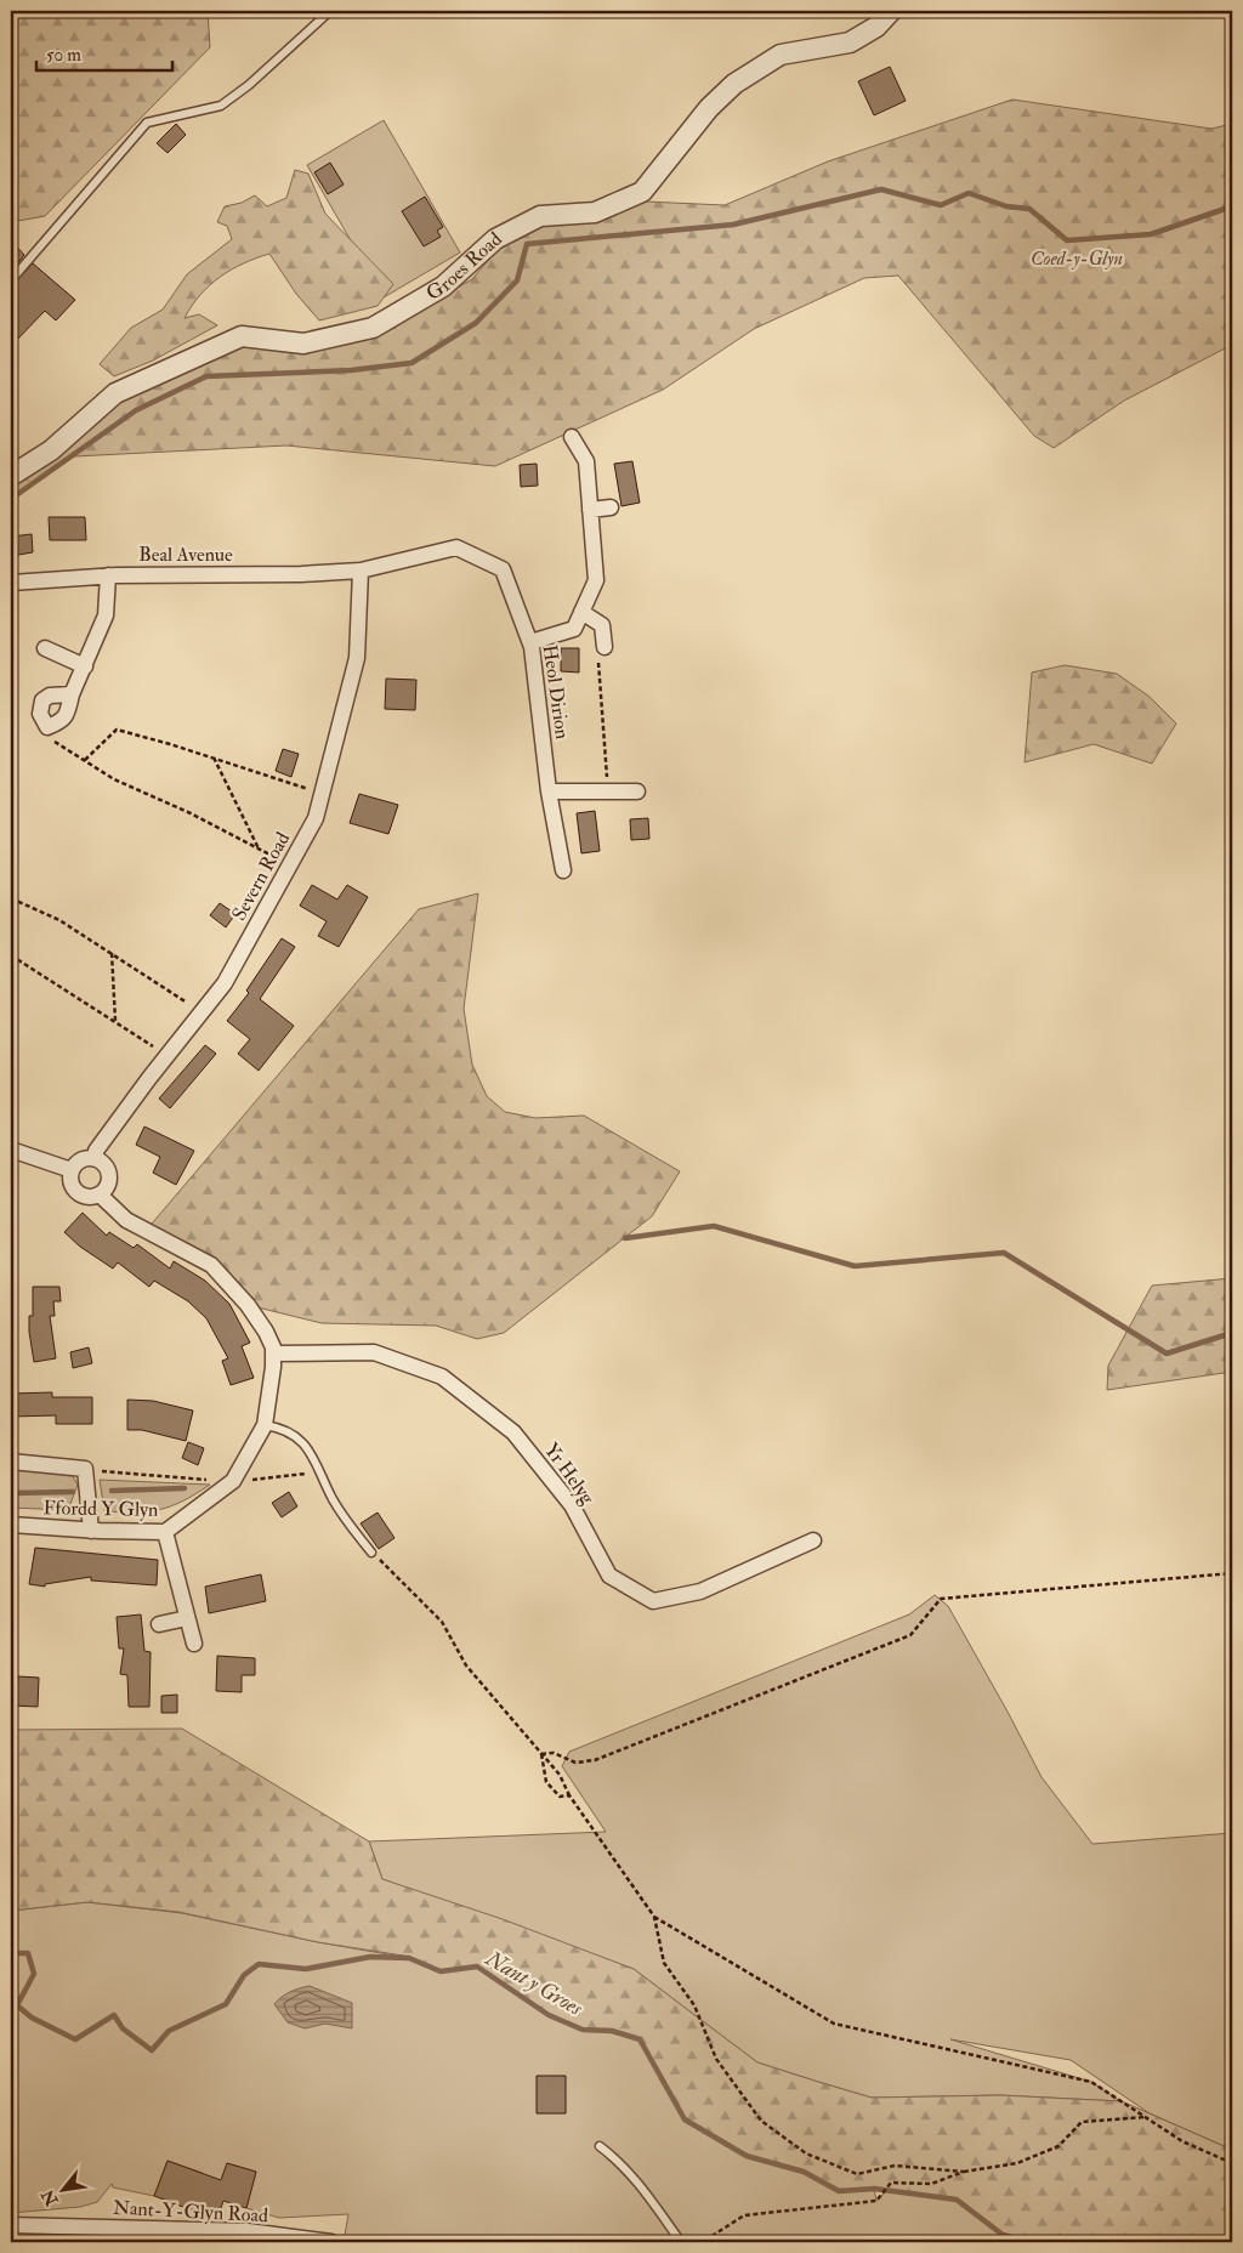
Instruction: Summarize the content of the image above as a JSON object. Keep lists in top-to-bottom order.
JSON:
{
  "streets": {
    "street": [
      "Groes Road",
      "Beal Avenue",
      "Heol Dirion",
      "Severn Road",
      "Yr Helyg",
      "Ffordd Y Glyn",
      "Nant-Y-Glyn Road"
    ]
  },
  "crossings": [
    ["Beal Avenue", "Heol Dirion"],
    ["Beal Avenue", "Severn Road"],
    ["Heol Dirion", "Severn Road"],
    ["Severn Road", "Ffordd Y Glyn"],
    ["Yr Helyg", "Ffordd Y Glyn"]
  ],
  "water": ["Nant y Groes"],
  "parks": ["Coed-y-Glyn"],
  "scale_bar": "50 m",
  "north": "bottom left"
}
